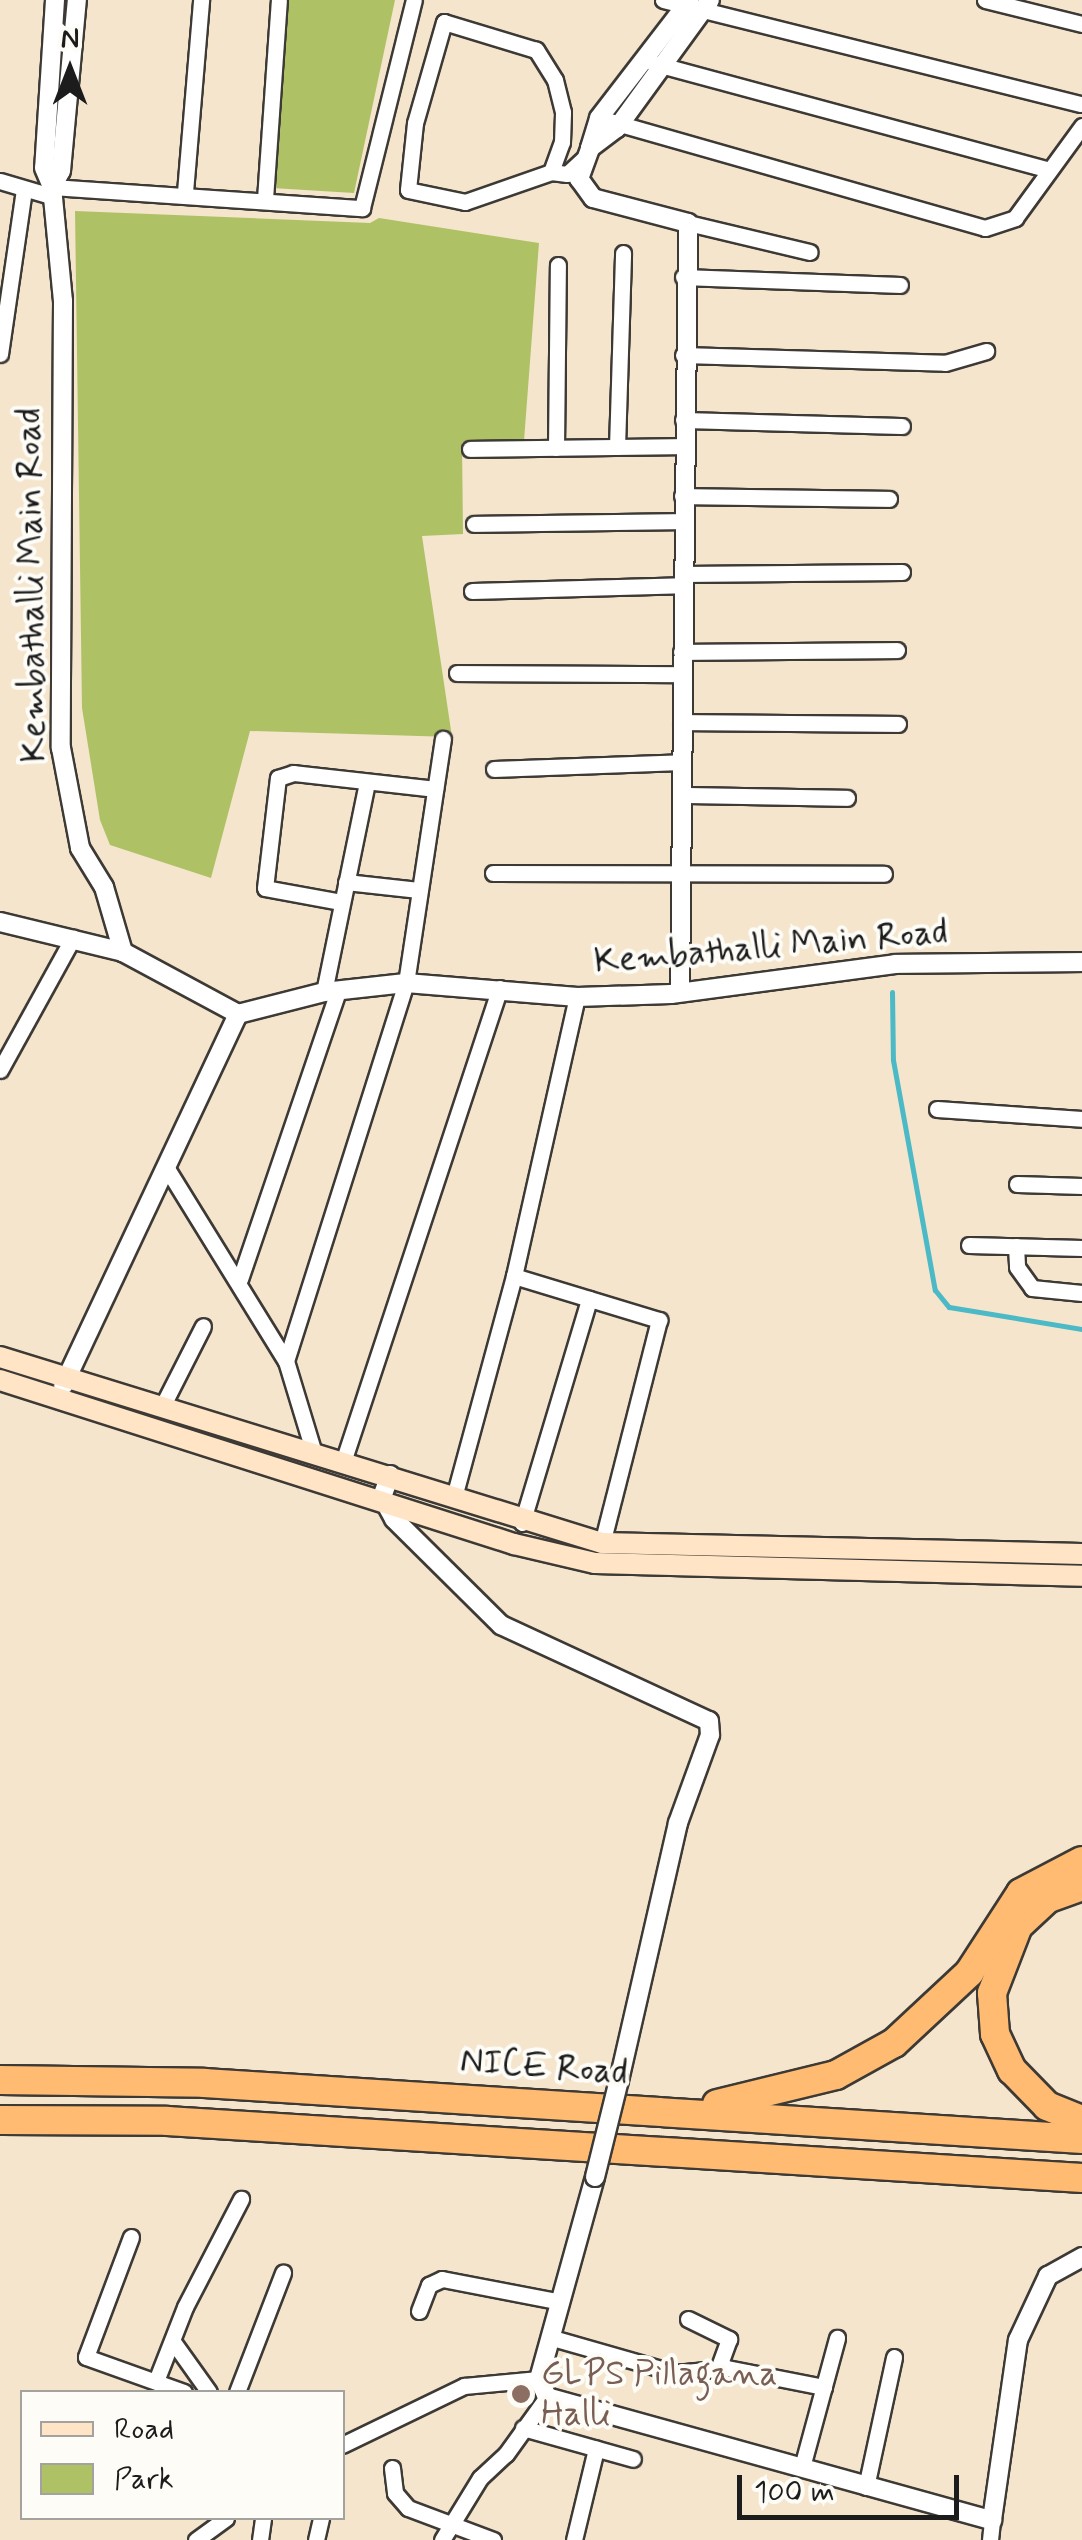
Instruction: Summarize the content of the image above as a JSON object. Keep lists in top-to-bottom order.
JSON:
{
  "streets": {
    "highway": ["NICE Road"],
    "street": ["Kembathalli Main Road"]
  },
  "places": ["GLPS Pillagana Halli"],
  "legend": ["Road", "Park"],
  "scale_bar": "100 m",
  "north": "top"
}
